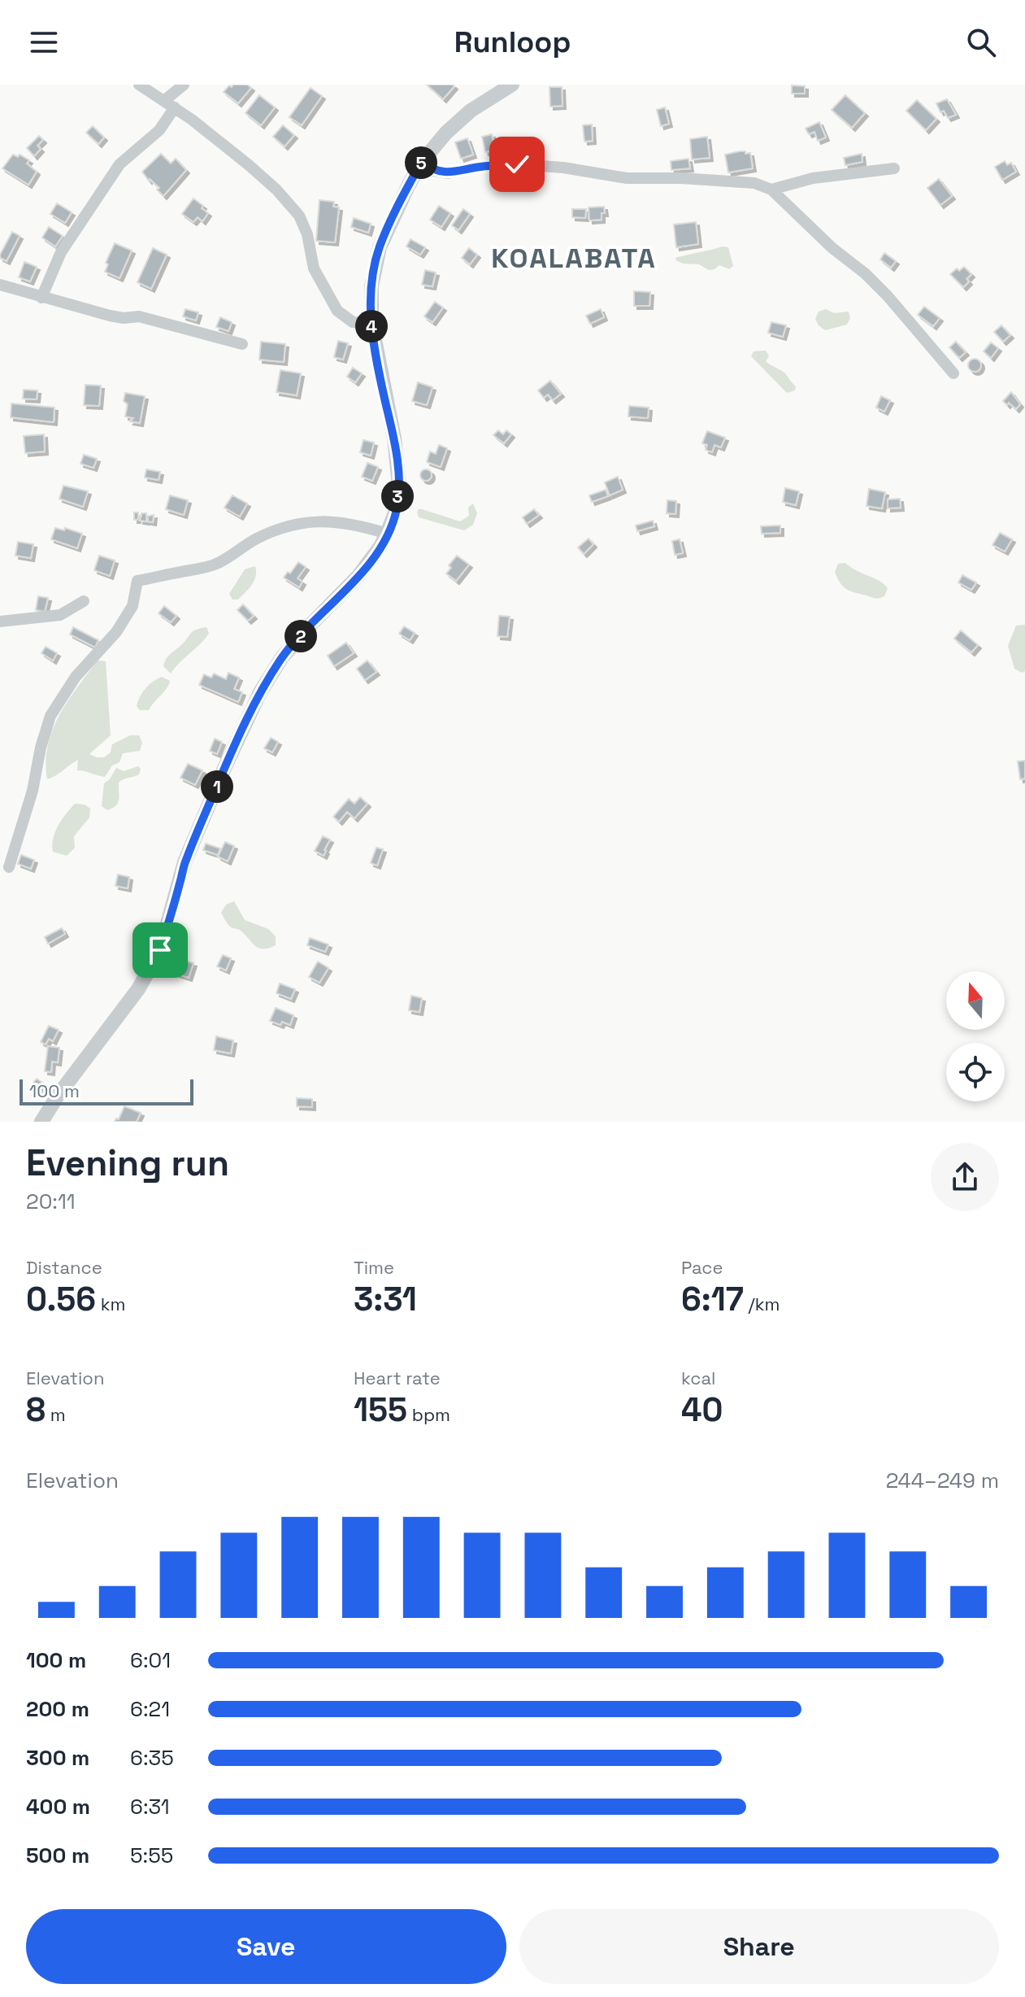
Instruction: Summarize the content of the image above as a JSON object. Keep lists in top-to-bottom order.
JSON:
{
  "districts": ["KOALABATA"],
  "scale_bar": "100 m",
  "north": "top",
  "page": {
    "header": "Runloop",
    "pins": [
      "5",
      "4",
      "3",
      "2",
      "1"
    ],
    "scale": "100 m",
    "heading": ["Evening run", "20:11"],
    "stats": [
      ["Distance", "0.56 km"],
      ["Time", "3:31"],
      ["Pace", "6:17 /km"],
      ["Elevation", "8 m"],
      ["Heart rate", "155 bpm"],
      ["kcal", "40"]
    ],
    "chart": ["Elevation", "244–249 m"],
    "list": [
      {
        "name": "100 m",
        "note": "6:01"
      },
      {
        "name": "200 m",
        "note": "6:21"
      },
      {
        "name": "300 m",
        "note": "6:35"
      },
      {
        "name": "400 m",
        "note": "6:31"
      },
      {
        "name": "500 m",
        "note": "5:55"
      }
    ],
    "buttons": ["Save", "Share"]
  }
}
